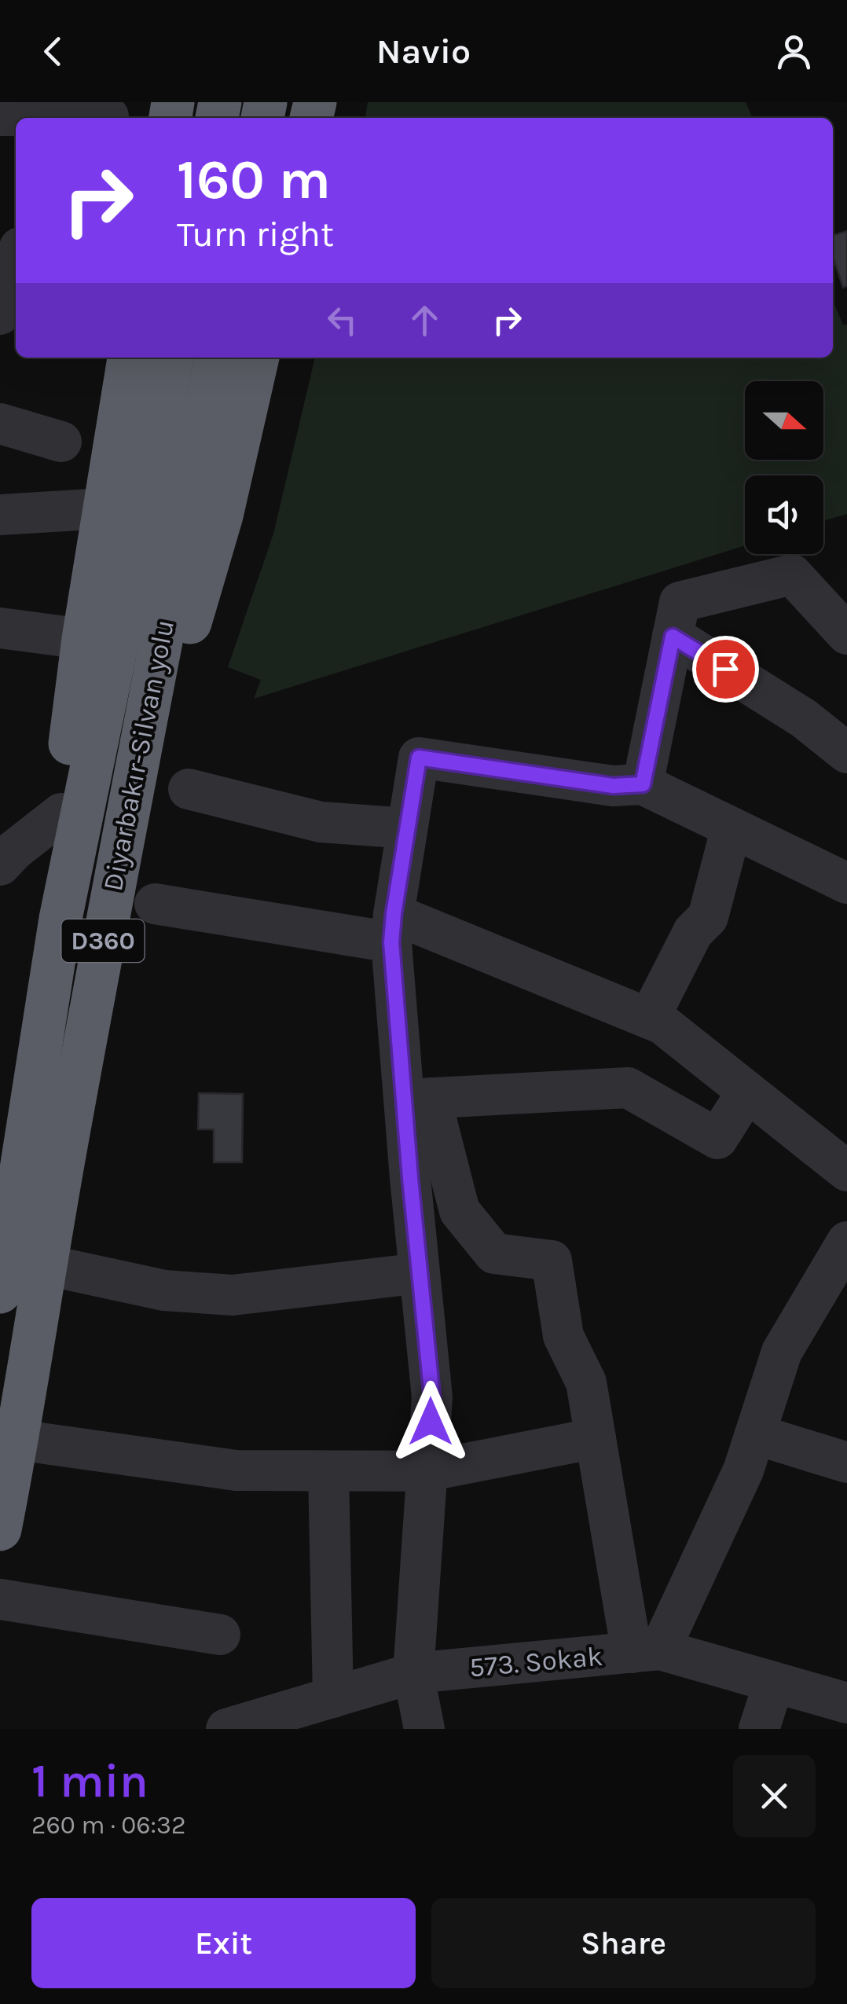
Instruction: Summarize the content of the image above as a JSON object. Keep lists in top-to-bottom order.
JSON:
{
  "streets": {
    "highway": ["Diyarbakır-Silvan yolu", "D360"],
    "street": ["573. Sokak"]
  },
  "north": "right",
  "page": {
    "header": "Navio",
    "turn": ["160 m", "Turn right"],
    "heading": ["1 min", "260 m · 06:32"],
    "buttons": ["Exit", "Share"]
  }
}
